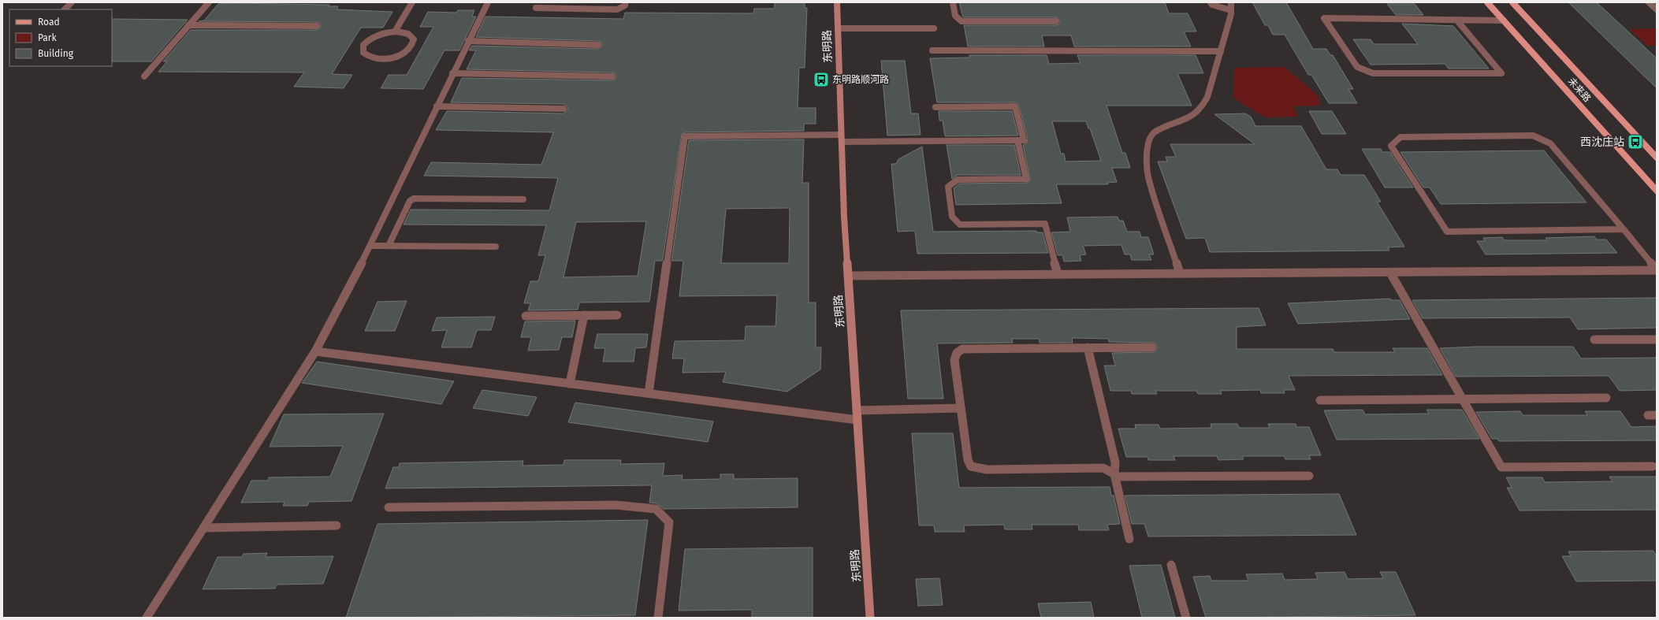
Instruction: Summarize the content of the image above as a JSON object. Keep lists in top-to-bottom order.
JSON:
{
  "streets": {
    "main road": ["未来路"],
    "street": ["东明路"]
  },
  "places": {
    "bus stop": ["东明路顺河路", "西沈庄站"]
  },
  "legend": ["Road", "Park", "Building"]
}
